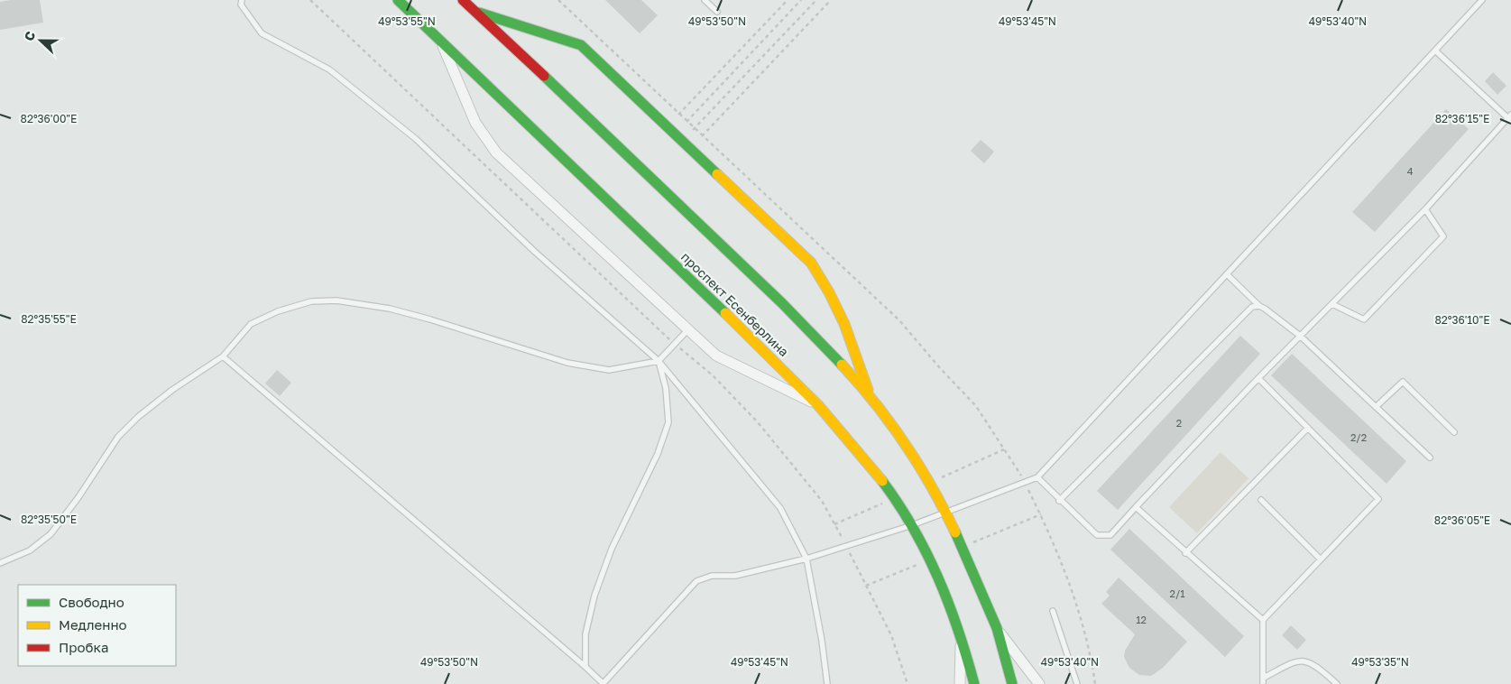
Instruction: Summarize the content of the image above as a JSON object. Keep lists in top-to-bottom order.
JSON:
{
  "streets": {
    "street": ["проспект Есенберлина"]
  },
  "house_numbers": [
    "4",
    "2",
    "2/2",
    "2/1",
    "12"
  ],
  "legend": ["Свободно", "Медленно", "Пробка"],
  "north": "left",
  "coordinates": [
    "49°53'55\"N",
    "49°53'50\"N",
    "49°53'45\"N",
    "49°53'40\"N",
    "82°36'00\"E",
    "82°36'15\"E",
    "82°35'55\"E",
    "82°36'10\"E",
    "82°35'50\"E",
    "82°36'05\"E",
    "49°53'35\"N"
  ]
}
